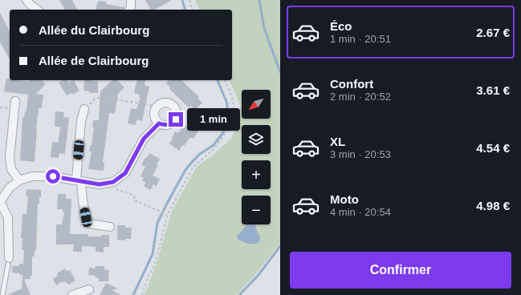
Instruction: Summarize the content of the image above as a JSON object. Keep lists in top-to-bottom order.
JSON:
{
  "north": "bottom left",
  "page": {
    "list": [
      {
        "name": "Éco",
        "note": "1 min · 20:51",
        "value": "2.67 €"
      },
      {
        "name": "Confort",
        "note": "2 min · 20:52",
        "value": "3.61 €"
      },
      {
        "name": "XL",
        "note": "3 min · 20:53",
        "value": "4.54 €"
      },
      {
        "name": "Moto",
        "note": "4 min · 20:54",
        "value": "4.98 €"
      }
    ],
    "banner": ["Allée du Clairbourg", "Allée de Clairbourg"],
    "map_buttons": ["+", "−"],
    "bubble": "1 min",
    "buttons": "Confirmer"
  }
}
